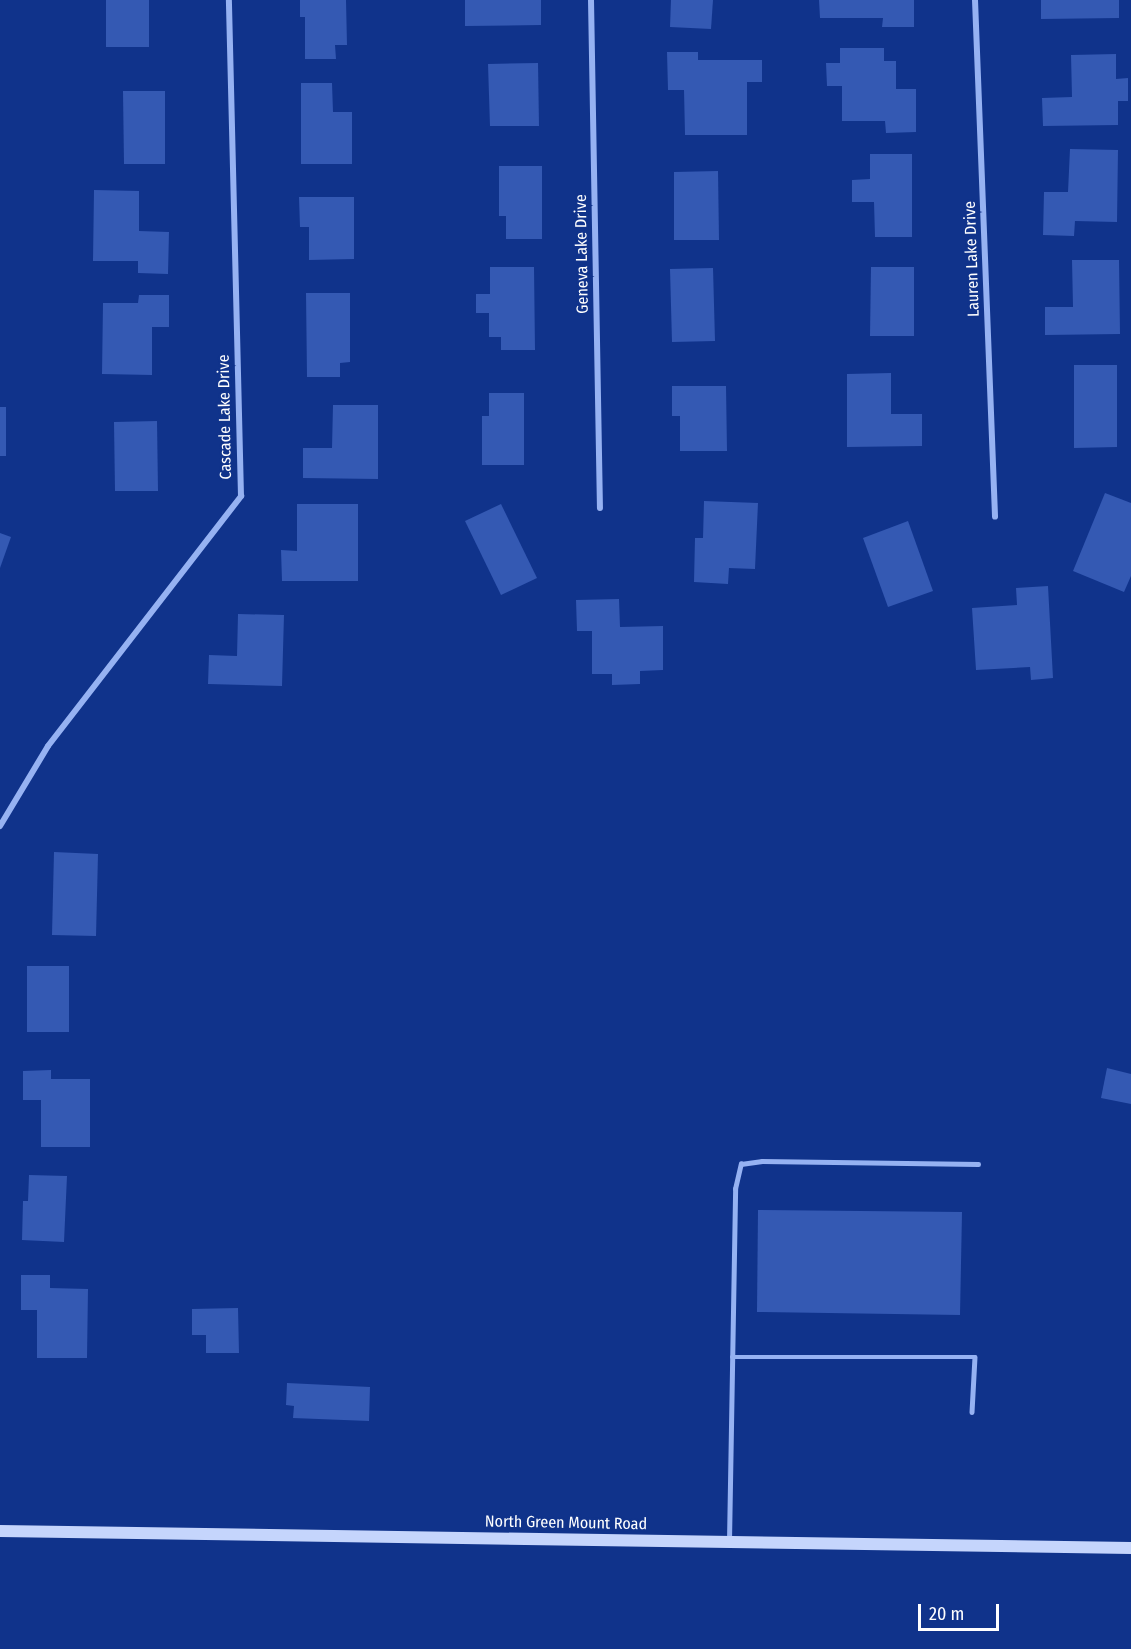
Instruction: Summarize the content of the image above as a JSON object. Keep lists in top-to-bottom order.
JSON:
{
  "streets": {
    "street": [
      "Geneva Lake Drive",
      "Lauren Lake Drive",
      "Cascade Lake Drive",
      "North Green Mount Road"
    ]
  },
  "scale_bar": "20 m"
}
